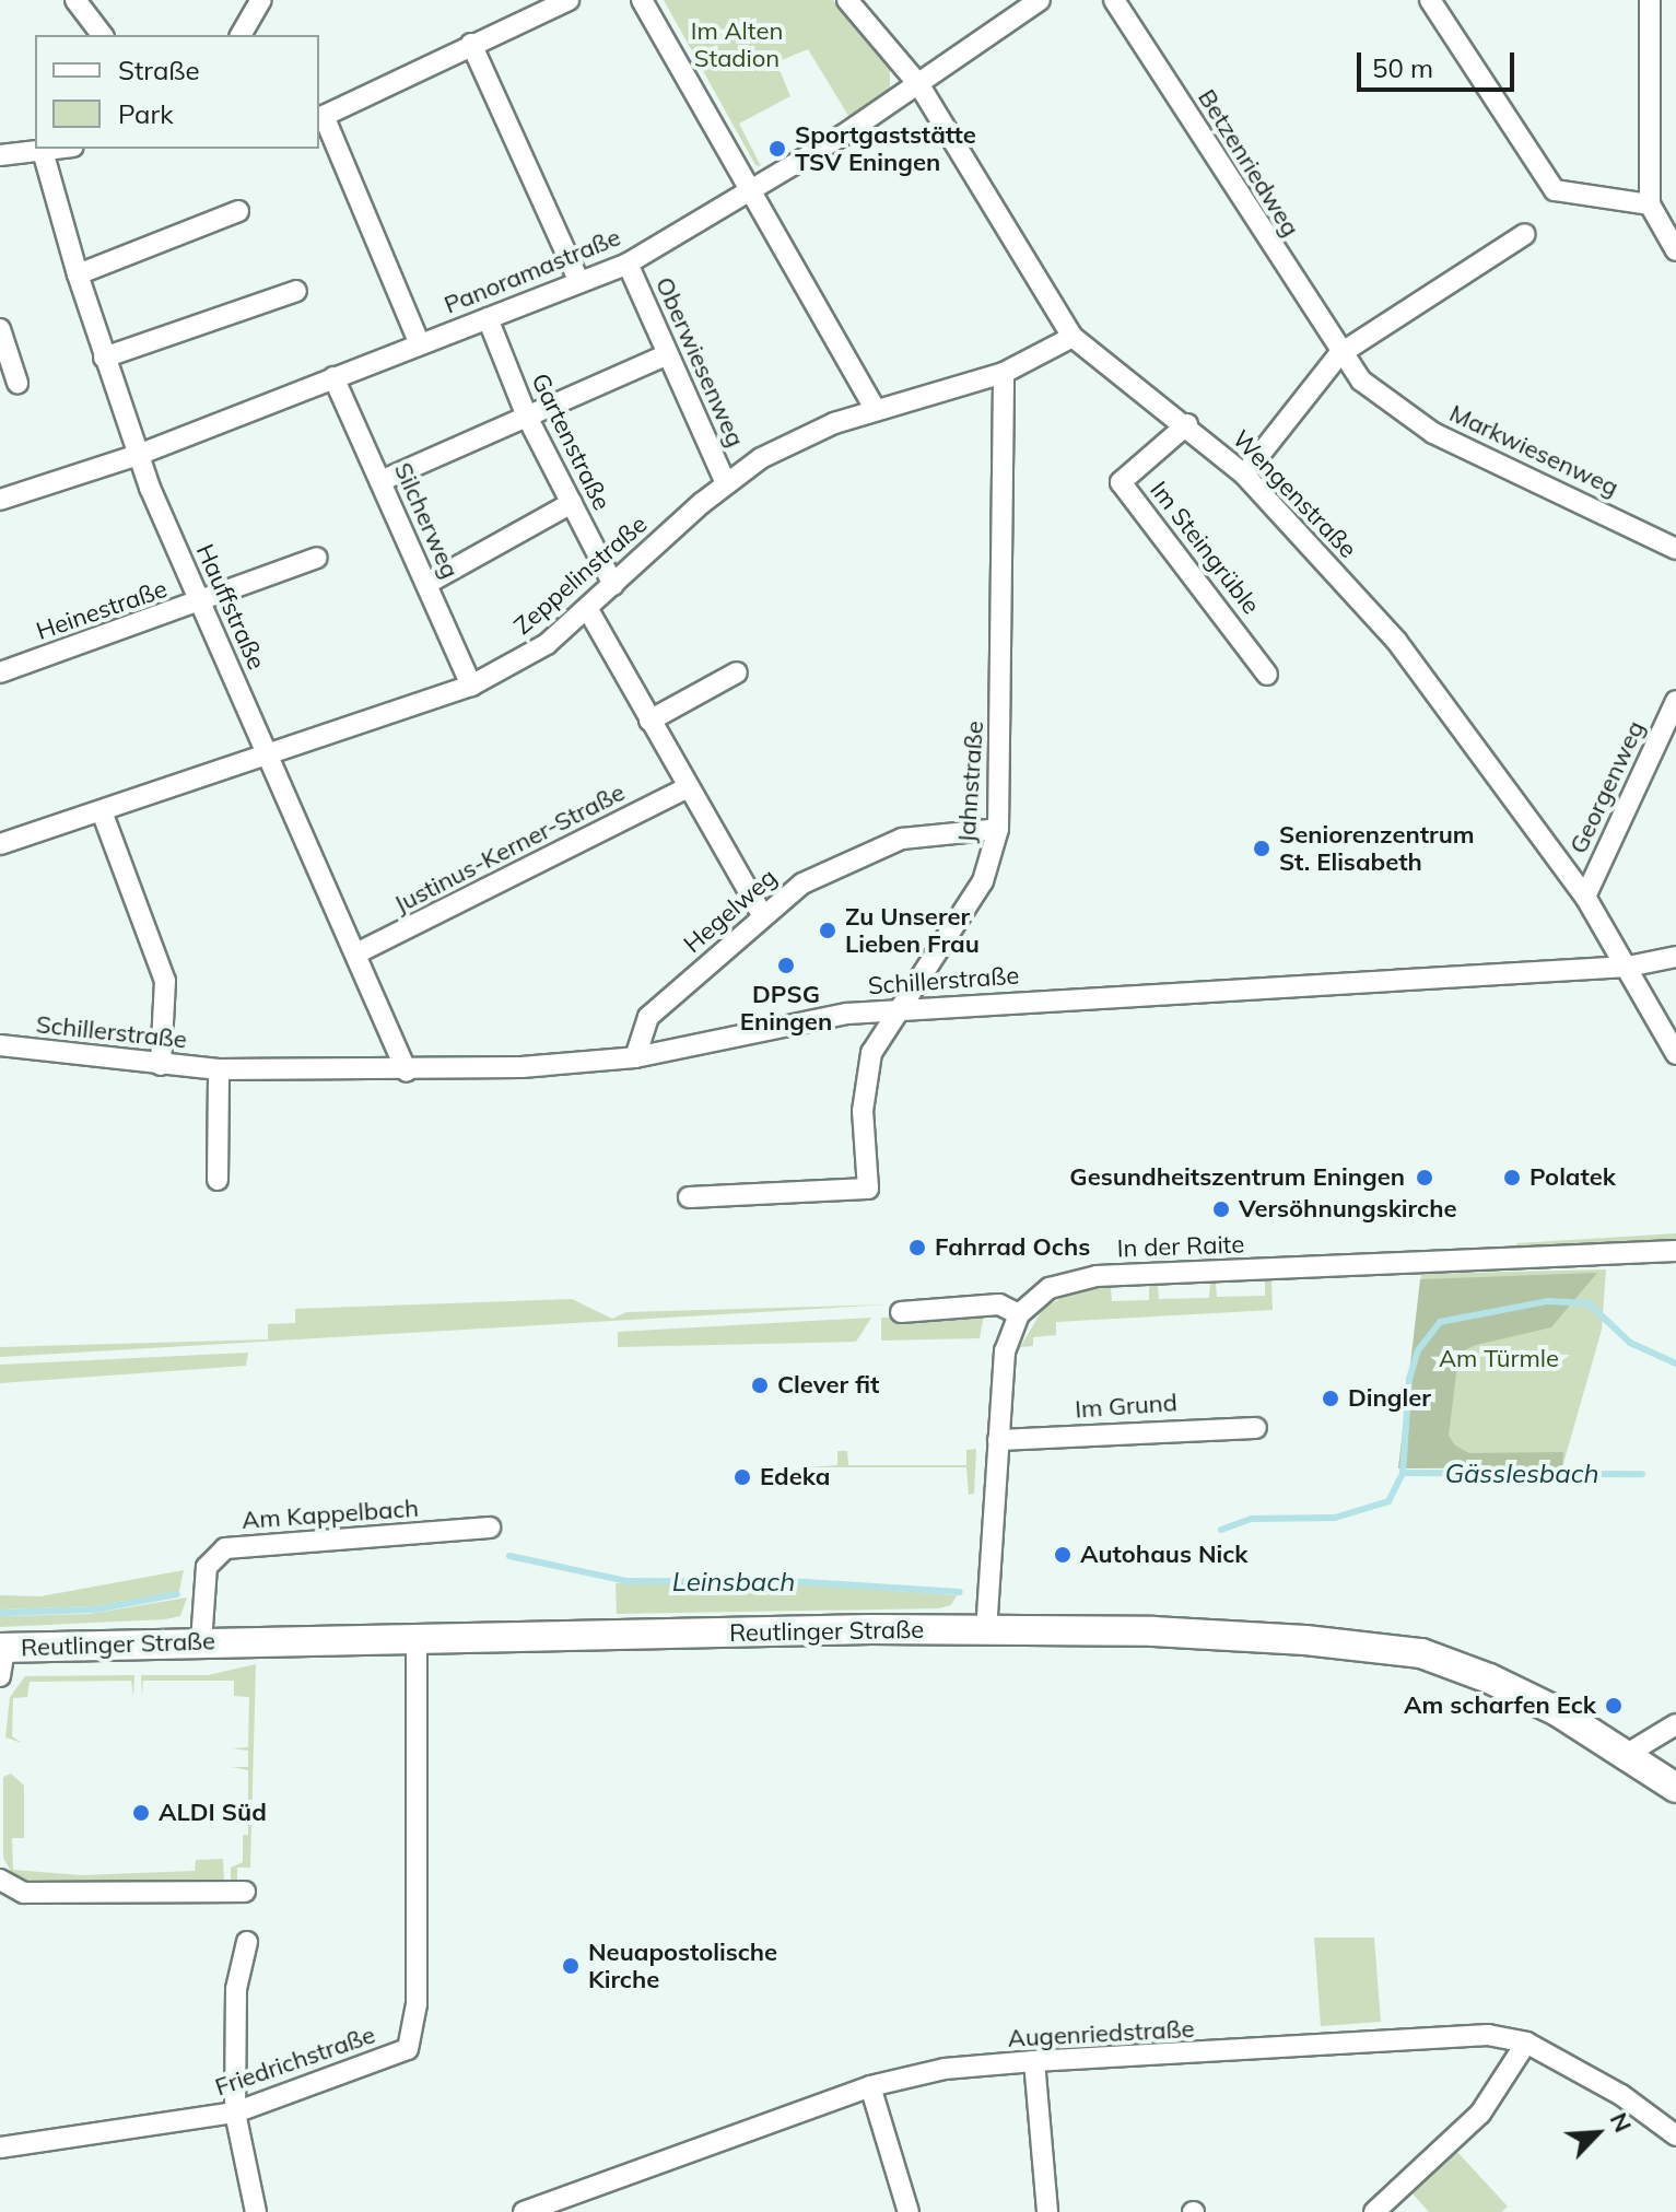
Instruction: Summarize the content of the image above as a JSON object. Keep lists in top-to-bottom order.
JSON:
{
  "streets": {
    "main road": ["Reutlinger Straße"],
    "street": [
      "Betzenriedweg",
      "Panoramastraße",
      "Oberwiesenweg",
      "Gartenstraße",
      "Markwiesenweg",
      "Wengenstraße",
      "Silcherweg",
      "Im Steingrüble",
      "Zeppelinstraße",
      "Hauffstraße",
      "Heinestraße",
      "Jahnstraße",
      "Georgenweg",
      "Justinus-Kerner-Straße",
      "Hegelweg",
      "Schillerstraße",
      "In der Raite",
      "Im Grund",
      "Am Kappelbach",
      "Augenriedstraße",
      "Friedrichstraße"
    ]
  },
  "crossings": [
    ["Betzenriedweg", "Markwiesenweg"],
    ["Panoramastraße", "Oberwiesenweg"],
    ["Panoramastraße", "Gartenstraße"],
    ["Panoramastraße", "Wengenstraße"],
    ["Panoramastraße", "Silcherweg"],
    ["Panoramastraße", "Hauffstraße"],
    ["Oberwiesenweg", "Zeppelinstraße"],
    ["Gartenstraße", "Zeppelinstraße"],
    ["Wengenstraße", "Im Steingrüble"],
    ["Wengenstraße", "Zeppelinstraße"],
    ["Wengenstraße", "Georgenweg"],
    ["Wengenstraße", "Schillerstraße"],
    ["Silcherweg", "Zeppelinstraße"],
    ["Zeppelinstraße", "Hauffstraße"],
    ["Zeppelinstraße", "Jahnstraße"],
    ["Hauffstraße", "Heinestraße"],
    ["Hauffstraße", "Justinus-Kerner-Straße"],
    ["Hauffstraße", "Schillerstraße"],
    ["Jahnstraße", "Hegelweg"],
    ["Jahnstraße", "Schillerstraße"],
    ["Hegelweg", "Schillerstraße"],
    ["Am Kappelbach", "Reutlinger Straße"],
    ["Reutlinger Straße", "Friedrichstraße"]
  ],
  "water": ["Gässlesbach", "Leinsbach"],
  "parks": ["Im Alten Stadion", "Am Türmle"],
  "places": [
    "Sportgaststätte TSV Eningen",
    "Seniorenzentrum St. Elisabeth",
    "Zu Unserer Lieben Frau",
    "DPSG Eningen",
    "Gesundheitszentrum Eningen",
    "Polatek",
    "Versöhnungskirche",
    "Fahrrad Ochs",
    "Clever fit",
    "Dingler",
    "Edeka",
    "Autohaus Nick",
    "Am scharfen Eck",
    "ALDI Süd",
    "Neuapostolische Kirche"
  ],
  "legend": ["Straße", "Park"],
  "scale_bar": "50 m",
  "north": "top right"
}
